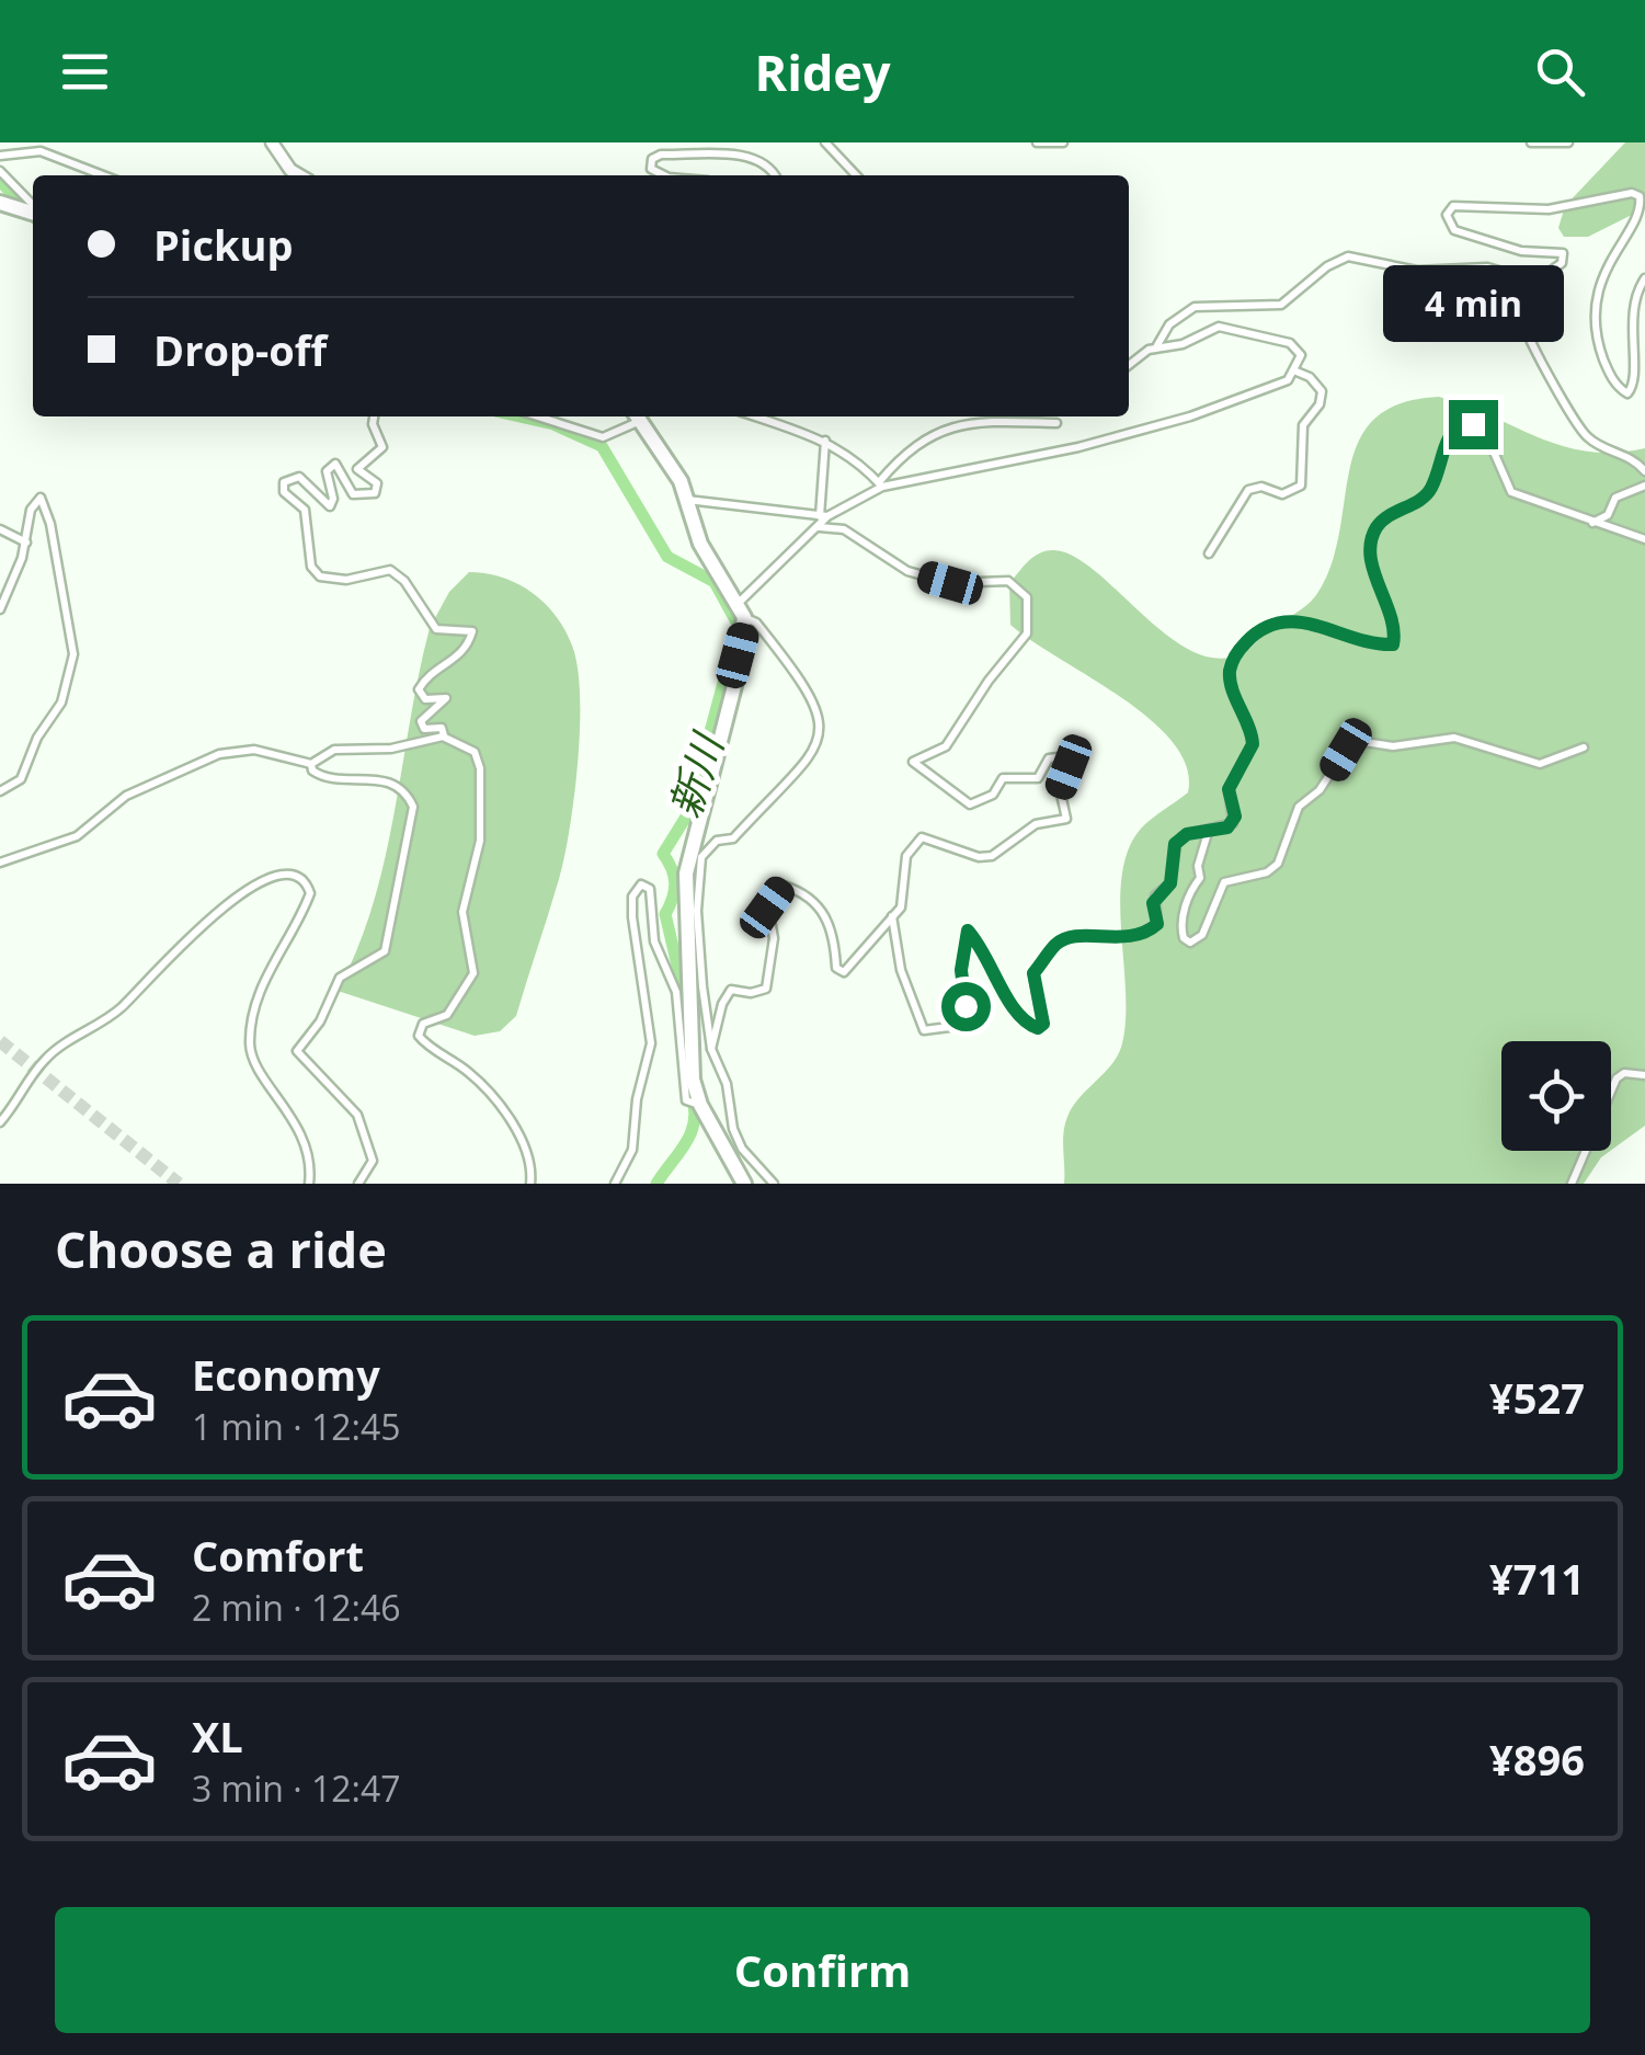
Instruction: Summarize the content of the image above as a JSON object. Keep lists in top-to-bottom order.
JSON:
{
  "water": ["新川"],
  "page": {
    "header": "Ridey",
    "banner": ["Pickup", "Drop-off"],
    "bubble": "4 min",
    "heading": "Choose a ride",
    "list": [
      {
        "name": "Economy",
        "note": "1 min · 12:45",
        "value": "¥527"
      },
      {
        "name": "Comfort",
        "note": "2 min · 12:46",
        "value": "¥711"
      },
      {
        "name": "XL",
        "note": "3 min · 12:47",
        "value": "¥896"
      }
    ],
    "buttons": "Confirm"
  }
}
